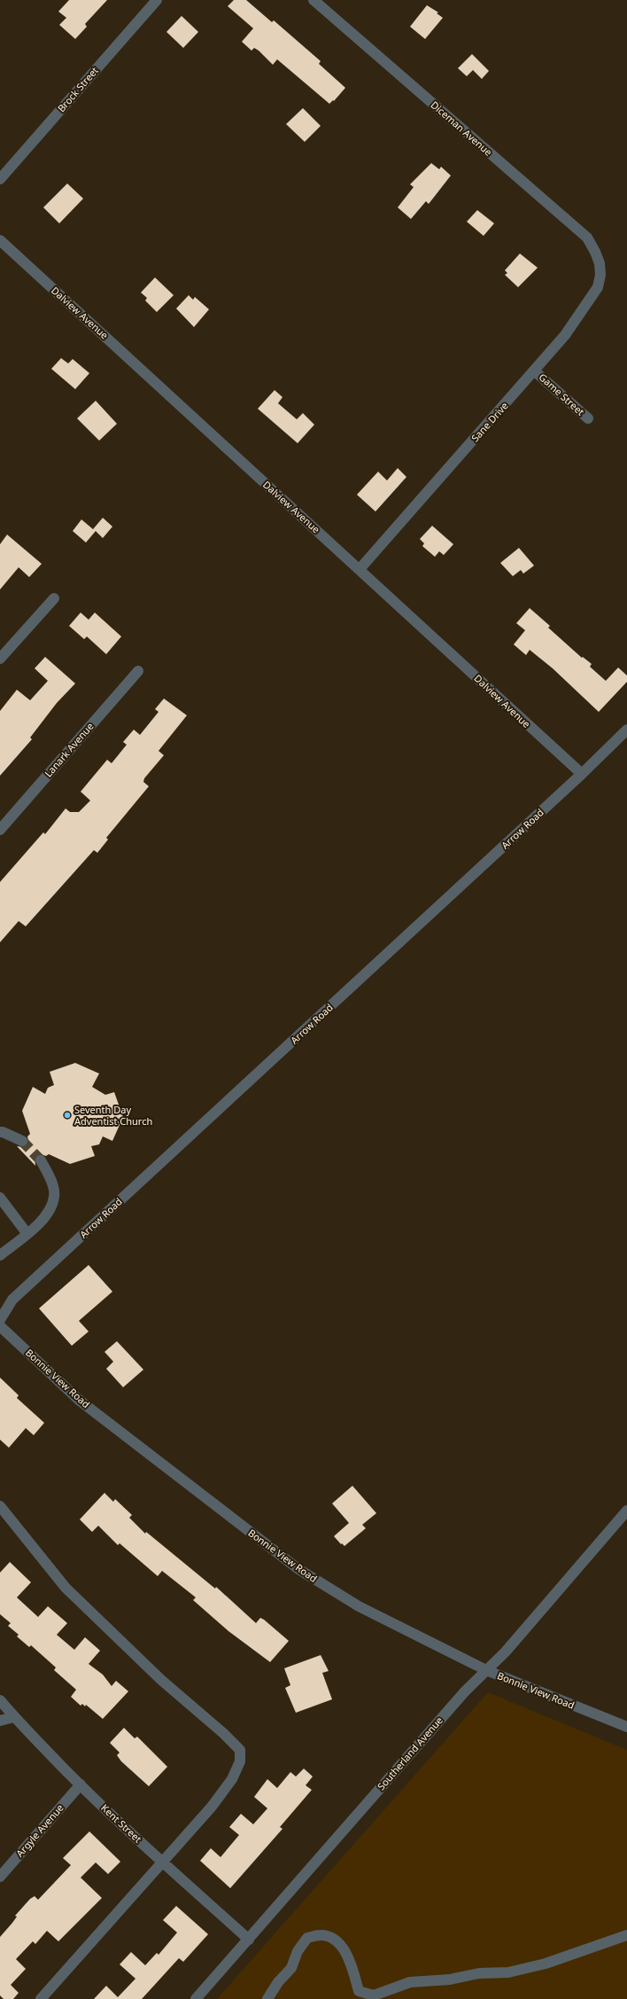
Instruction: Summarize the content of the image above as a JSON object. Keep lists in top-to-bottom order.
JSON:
{
  "streets": {
    "street": [
      "Brock Street",
      "Diceman Avenue",
      "Dalview Avenue",
      "Game Street",
      "Sane Drive",
      "Lanark Avenue",
      "Arrow Road",
      "Bonnie View Road",
      "Southerland Avenue",
      "Kent Street",
      "Argyle Avenue"
    ]
  },
  "crossings": [
    ["Diceman Avenue", "Sane Drive"],
    ["Dalview Avenue", "Sane Drive"],
    ["Dalview Avenue", "Arrow Road"],
    ["Game Street", "Sane Drive"],
    ["Bonnie View Road", "Southerland Avenue"],
    ["Southerland Avenue", "Kent Street"],
    ["Kent Street", "Argyle Avenue"]
  ],
  "places": ["Seventh Day Adventist Church"]
}
